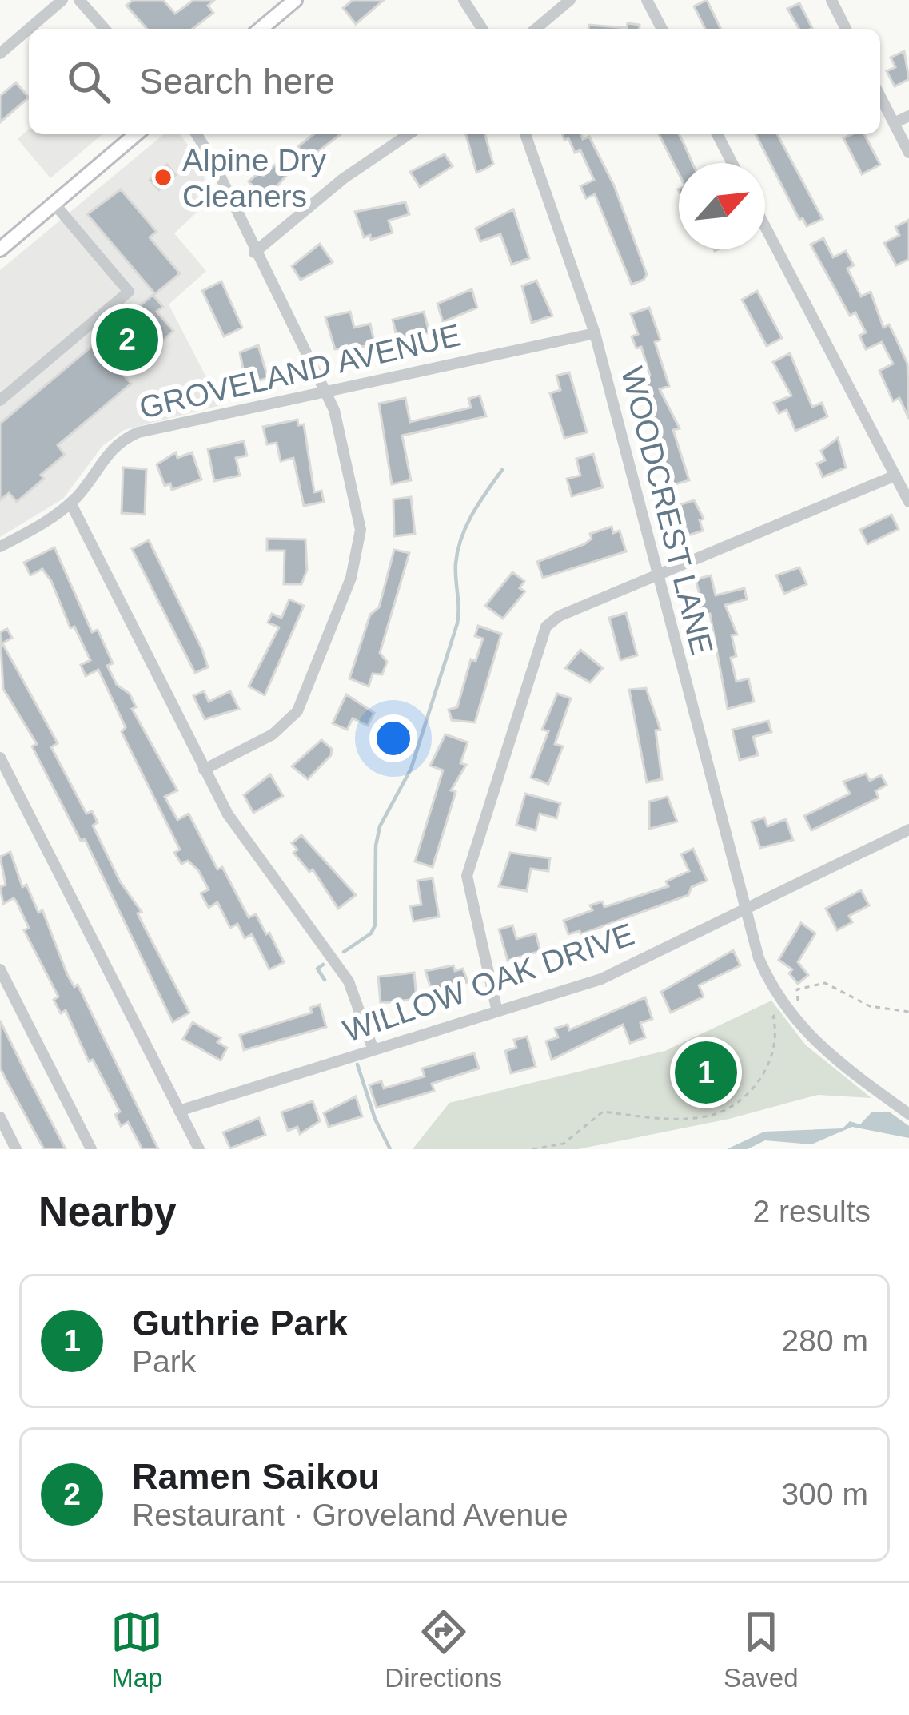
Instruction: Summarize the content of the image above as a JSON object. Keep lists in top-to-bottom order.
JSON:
{
  "streets": {
    "street": ["GROVELAND AVENUE", "WOODCREST LANE", "WILLOW OAK DRIVE"]
  },
  "crossings": [
    ["GROVELAND AVENUE", "WOODCREST LANE"],
    ["WOODCREST LANE", "WILLOW OAK DRIVE"]
  ],
  "places": ["Alpine Dry Cleaners"],
  "north": "top right",
  "page": {
    "search": "Search here",
    "pins": ["2", "1"],
    "heading": ["Nearby", "2 results"],
    "list": [
      {
        "mark": "1",
        "name": "Guthrie Park",
        "note": "Park",
        "value": "280 m"
      },
      {
        "mark": "2",
        "name": "Ramen Saikou",
        "note": "Restaurant · Groveland Avenue",
        "value": "300 m"
      }
    ],
    "nav": ["Map", "Directions", "Saved"]
  }
}
